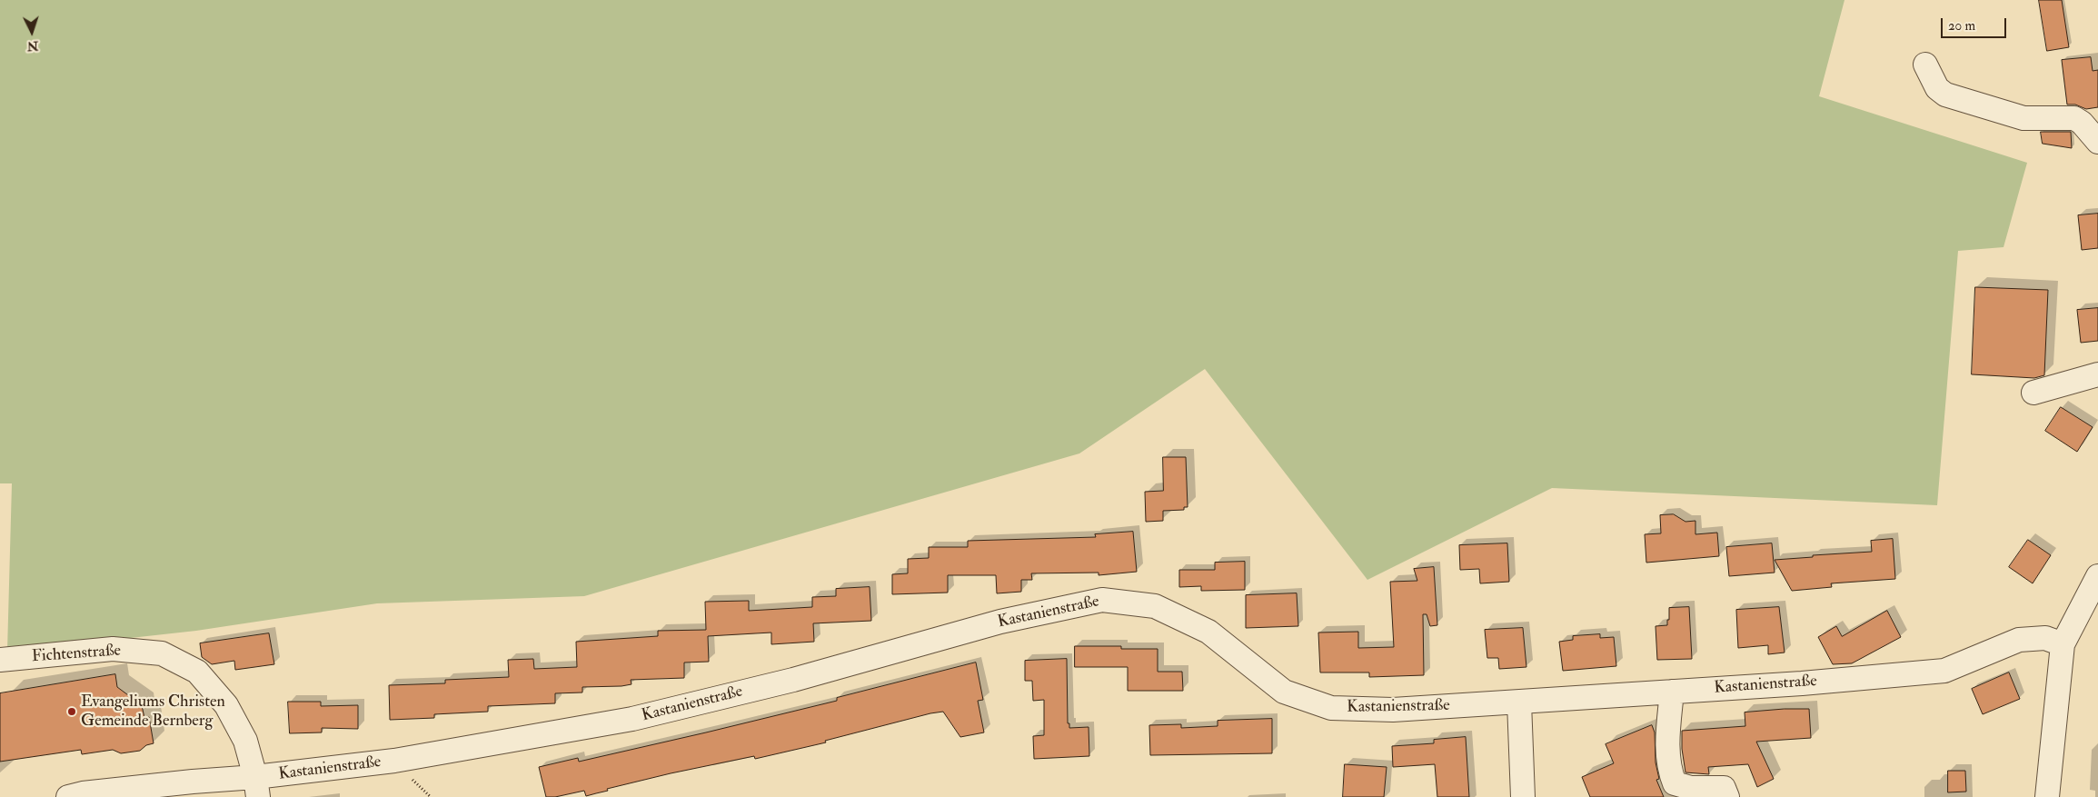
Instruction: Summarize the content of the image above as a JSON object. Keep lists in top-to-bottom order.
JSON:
{
  "streets": {
    "street": ["Kastanienstraße", "Fichtenstraße"]
  },
  "crossings": [
    ["Kastanienstraße", "Fichtenstraße"]
  ],
  "places": ["Evangeliums Christen Gemeinde Bernberg"],
  "scale_bar": "20 m",
  "north": "bottom"
}
